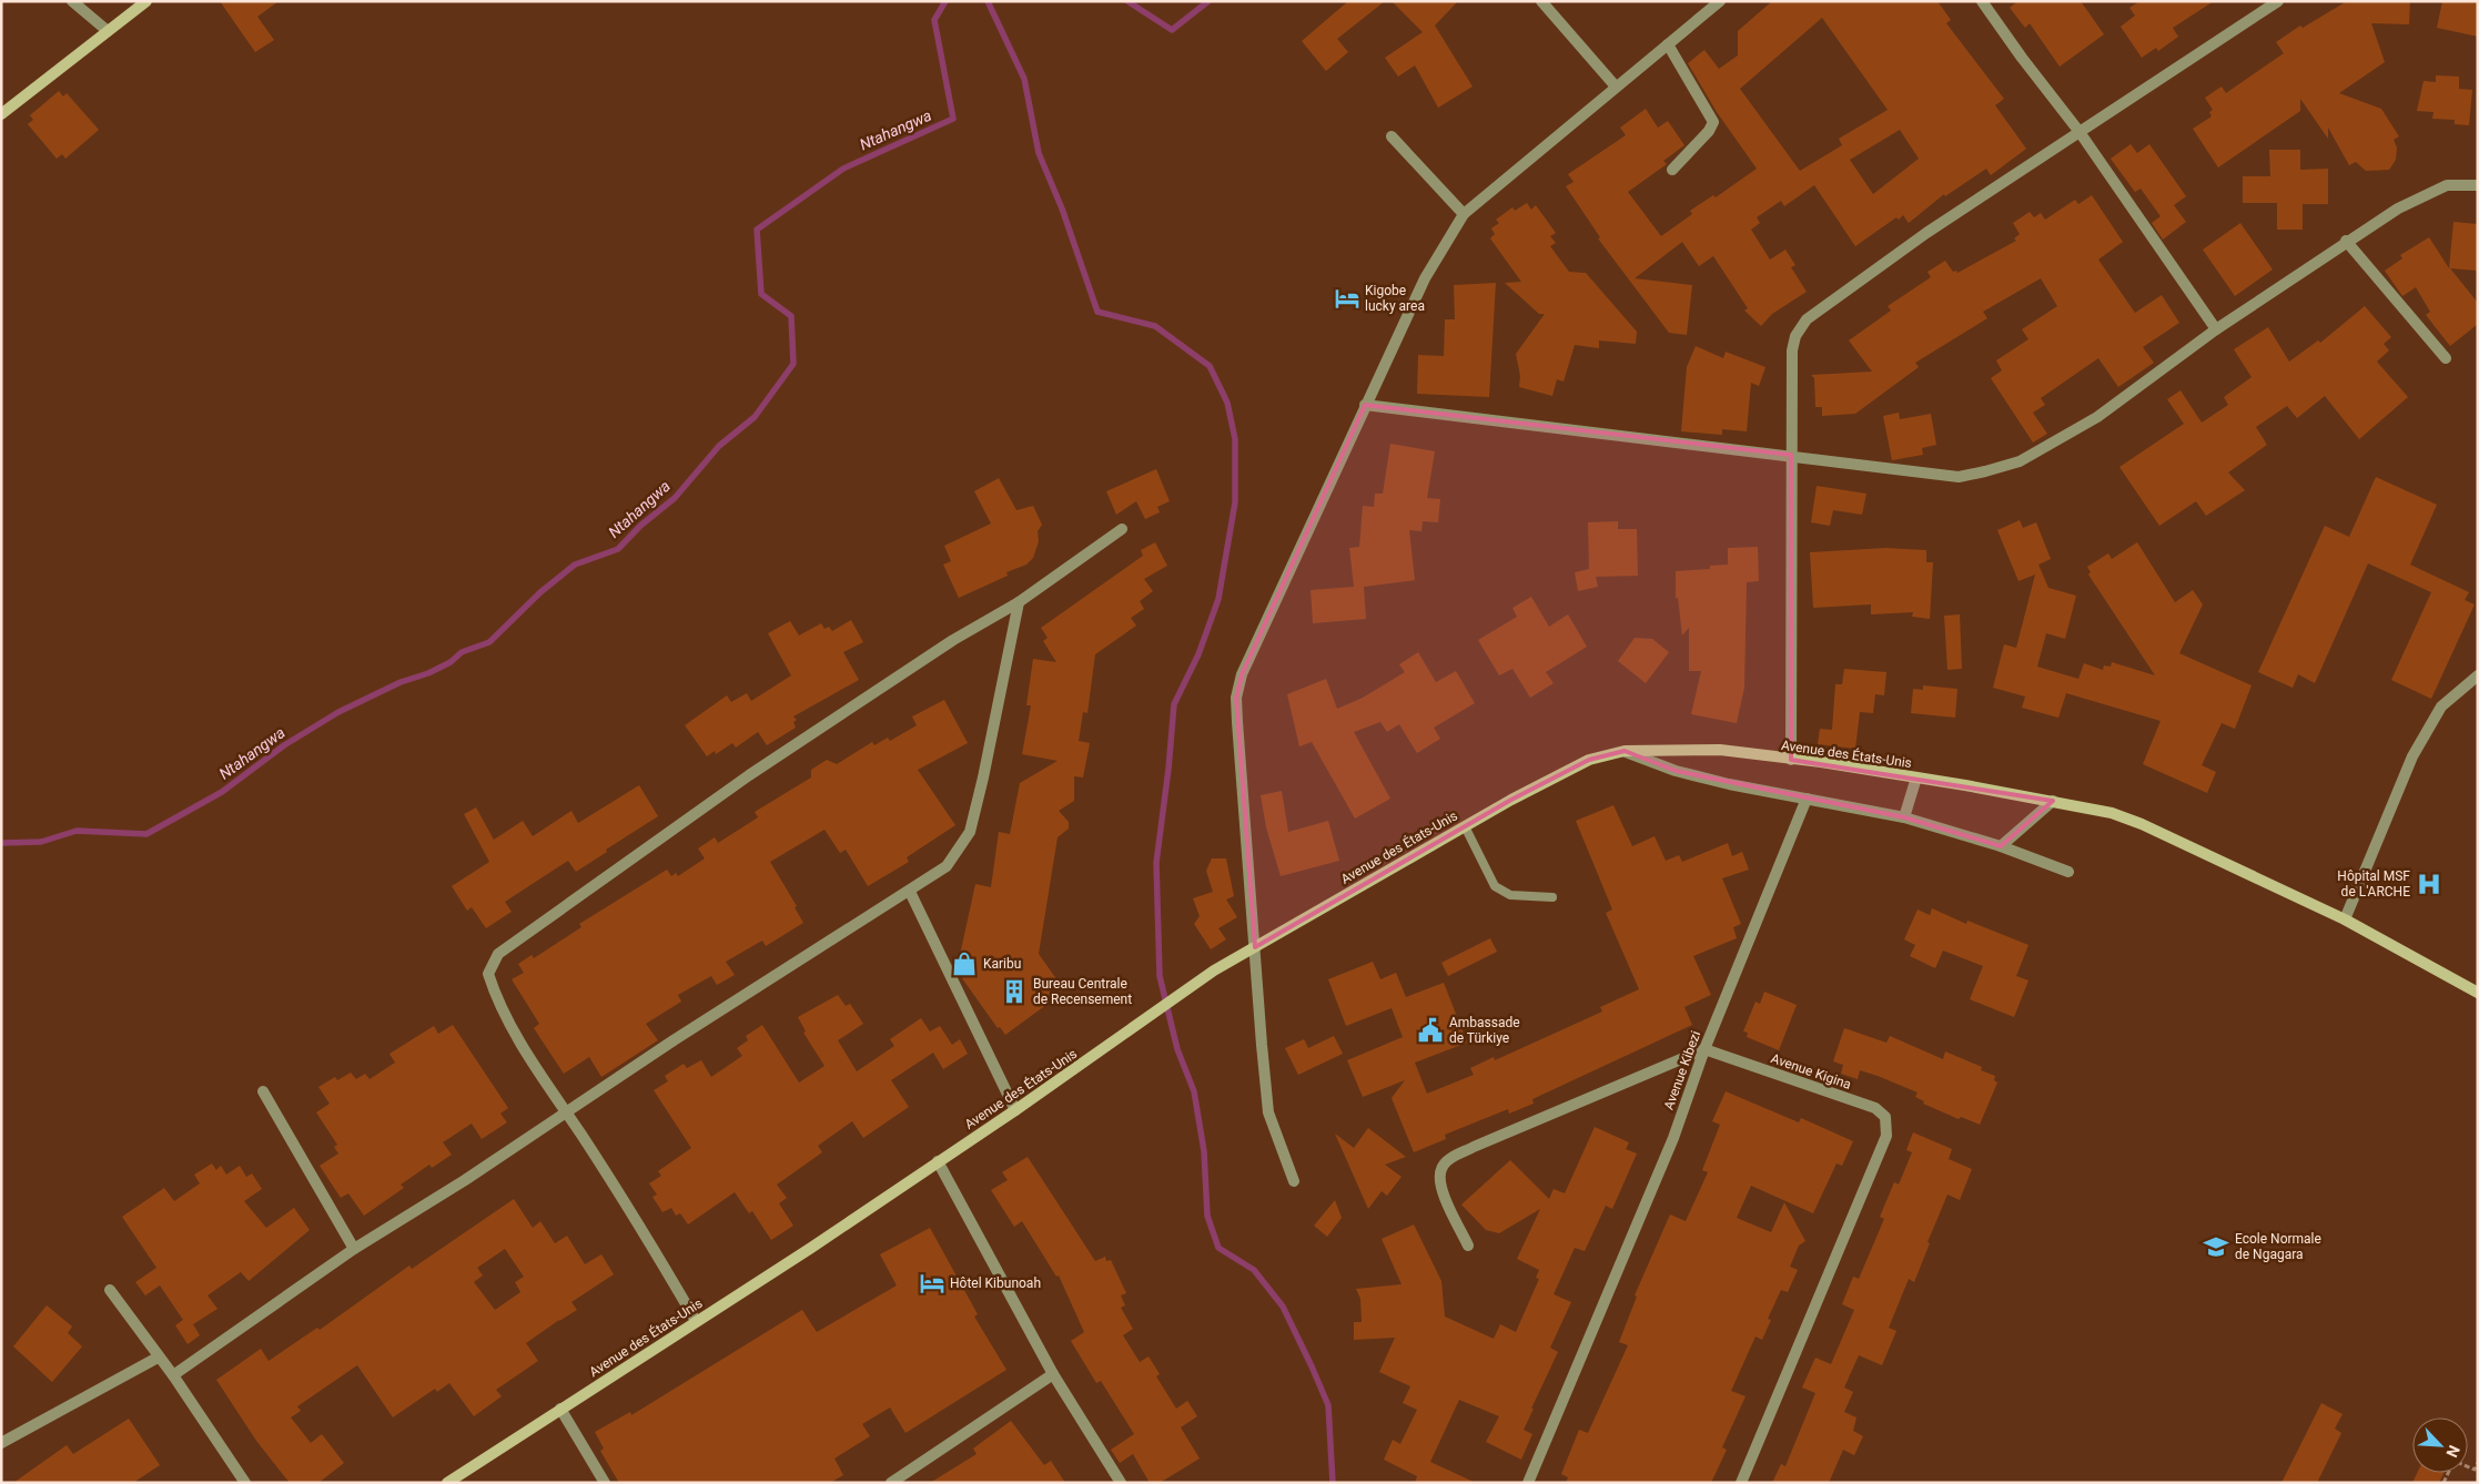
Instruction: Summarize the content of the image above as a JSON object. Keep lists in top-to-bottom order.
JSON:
{
  "streets": {
    "street": ["Avenue des États-Unis", "Avenue Kibezi", "Avenue Kigina"]
  },
  "crossings": [
    ["Avenue Kibezi", "Avenue Kigina"]
  ],
  "water": ["Ntahangwa"],
  "places": {
    "hotel": ["Kigobe lucky area", "Hôtel Kibunoah"],
    "hospital": ["Hôpital MSF de L'ARCHE"],
    "shop": ["Karibu"],
    "building": ["Bureau Centrale de Recensement"],
    "public building": ["Ambassade de Türkiye"],
    "school or university": ["Ecole Normale de Ngagara"]
  },
  "north": "bottom right"
}
